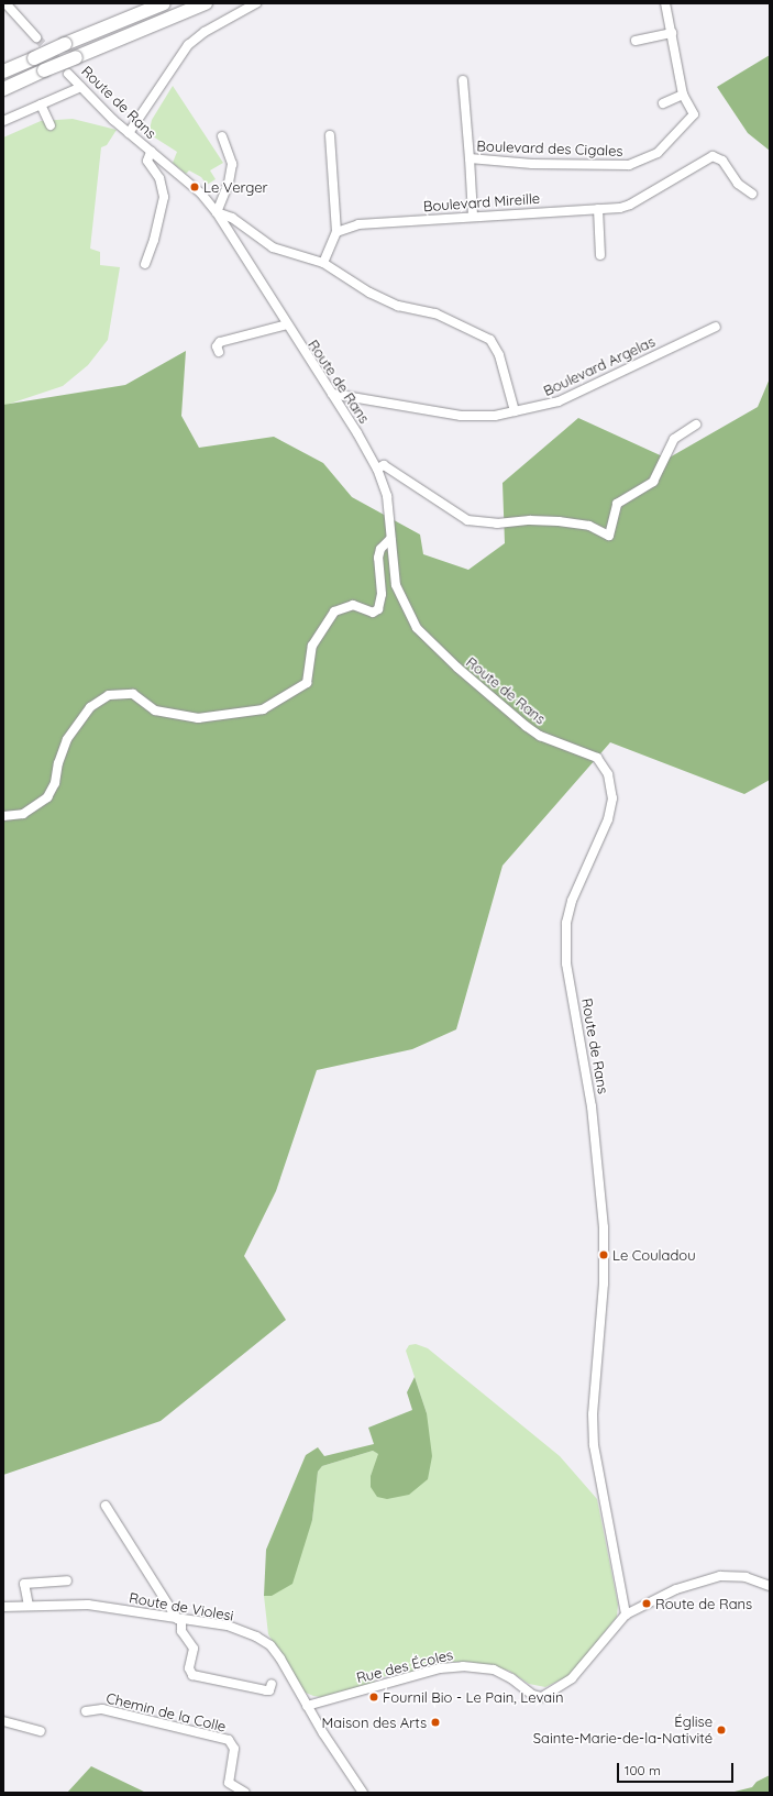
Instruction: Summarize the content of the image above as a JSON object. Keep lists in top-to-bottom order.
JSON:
{
  "streets": {
    "street": [
      "Route de Rans",
      "Boulevard des Cigales",
      "Boulevard Mireille",
      "Boulevard Argelas",
      "Route de Violesi",
      "Rue des Écoles",
      "Chemin de la Colle"
    ]
  },
  "crossings": [
    ["Route de Rans", "Boulevard Argelas"],
    ["Route de Rans", "Rue des Écoles"],
    ["Boulevard des Cigales", "Boulevard Mireille"],
    ["Route de Violesi", "Rue des Écoles"]
  ],
  "places": [
    "Le Verger",
    "Le Couladou",
    "Route de Rans",
    "Fournil Bio - Le Pain, Levain",
    "Maison des Arts",
    "Église Sainte-Marie-de-la-Nativité"
  ],
  "scale_bar": "100 m"
}
